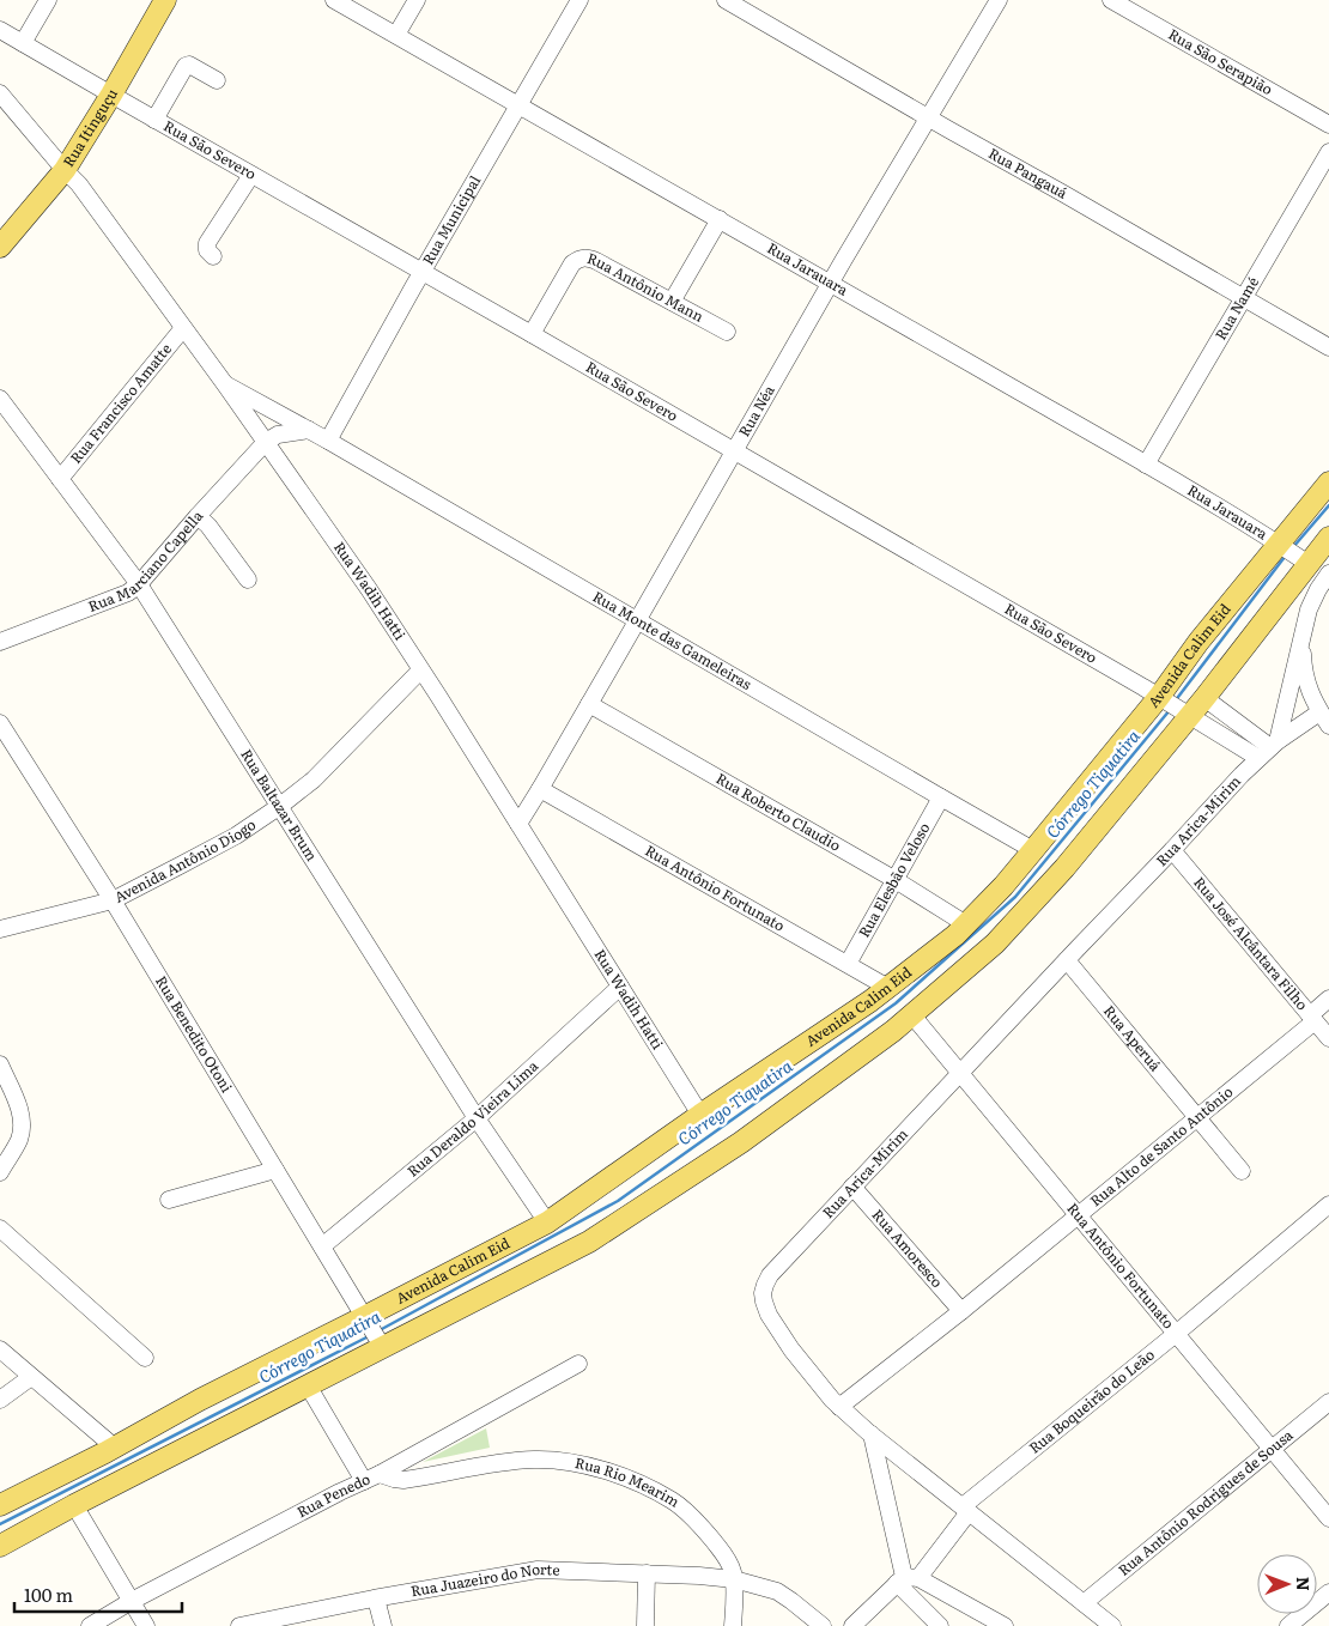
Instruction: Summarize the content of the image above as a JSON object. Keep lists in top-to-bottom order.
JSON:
{
  "streets": {
    "main road": ["Rua Itinguçu", "Avenida Calim Eid"],
    "street": [
      "Rua São Serapião",
      "Rua São Severo",
      "Rua Pangauá",
      "Rua Municipal",
      "Rua Jarauara",
      "Rua Antônio Mann",
      "Rua Namé",
      "Rua Francisco Amatte",
      "Rua Néa",
      "Rua Marciano Capella",
      "Rua Wadih Hatti",
      "Rua Monte das Gameleiras",
      "Rua Baltazar Brum",
      "Rua Roberto Claudio",
      "Rua Arica-Mirim",
      "Avenida Antônio Diogo",
      "Rua Elesbão Veloso",
      "Rua Antônio Fortunato",
      "Rua José Alcântara Filho",
      "Rua Benedito Otoni",
      "Rua Aperuá",
      "Rua Deraldo Vieira Lima",
      "Rua Alto de Santo Antônio",
      "Rua Amoresco",
      "Rua Boqueirão do Leão",
      "Rua Rio Mearim",
      "Rua Penedo",
      "Rua Antônio Rodrigues de Sousa",
      "Rua Juazeiro do Norte"
    ]
  },
  "crossings": [
    ["Rua Itinguçu", "Rua São Severo"],
    ["Rua Itinguçu", "Rua Wadih Hatti"],
    ["Rua São Severo", "Rua Municipal"],
    ["Rua São Severo", "Rua Antônio Mann"],
    ["Rua São Severo", "Rua Néa"],
    ["Rua São Severo", "Avenida Calim Eid"],
    ["Rua São Severo", "Rua Arica-Mirim"],
    ["Rua Pangauá", "Rua Namé"],
    ["Rua Pangauá", "Rua Néa"],
    ["Rua Municipal", "Rua Jarauara"],
    ["Rua Municipal", "Rua Monte das Gameleiras"],
    ["Rua Jarauara", "Rua Namé"],
    ["Rua Jarauara", "Rua Néa"],
    ["Rua Jarauara", "Avenida Calim Eid"],
    ["Rua Francisco Amatte", "Rua Wadih Hatti"],
    ["Rua Francisco Amatte", "Rua Baltazar Brum"],
    ["Rua Néa", "Rua Wadih Hatti"],
    ["Rua Néa", "Rua Monte das Gameleiras"],
    ["Rua Néa", "Rua Roberto Claudio"],
    ["Rua Néa", "Rua Antônio Fortunato"],
    ["Rua Marciano Capella", "Rua Wadih Hatti"],
    ["Rua Marciano Capella", "Rua Baltazar Brum"],
    ["Rua Wadih Hatti", "Rua Monte das Gameleiras"],
    ["Rua Wadih Hatti", "Avenida Calim Eid"],
    ["Rua Wadih Hatti", "Avenida Antônio Diogo"],
    ["Rua Wadih Hatti", "Rua Deraldo Vieira Lima"],
    ["Rua Monte das Gameleiras", "Avenida Calim Eid"],
    ["Rua Monte das Gameleiras", "Rua Elesbão Veloso"],
    ["Avenida Calim Eid", "Rua Baltazar Brum"],
    ["Avenida Calim Eid", "Rua Roberto Claudio"],
    ["Avenida Calim Eid", "Rua Antônio Fortunato"],
    ["Avenida Calim Eid", "Rua Benedito Otoni"],
    ["Rua Baltazar Brum", "Avenida Antônio Diogo"],
    ["Rua Baltazar Brum", "Rua Deraldo Vieira Lima"],
    ["Rua Roberto Claudio", "Rua Elesbão Veloso"],
    ["Rua Arica-Mirim", "Rua Antônio Fortunato"],
    ["Rua Arica-Mirim", "Rua José Alcântara Filho"],
    ["Rua Arica-Mirim", "Rua Aperuá"],
    ["Rua Arica-Mirim", "Rua Alto de Santo Antônio"],
    ["Rua Arica-Mirim", "Rua Amoresco"],
    ["Rua Arica-Mirim", "Rua Boqueirão do Leão"],
    ["Rua Arica-Mirim", "Rua Antônio Rodrigues de Sousa"],
    ["Avenida Antônio Diogo", "Rua Benedito Otoni"],
    ["Rua Elesbão Veloso", "Rua Antônio Fortunato"],
    ["Rua Antônio Fortunato", "Rua Alto de Santo Antônio"],
    ["Rua Antônio Fortunato", "Rua Boqueirão do Leão"],
    ["Rua Antônio Fortunato", "Rua Antônio Rodrigues de Sousa"],
    ["Rua José Alcântara Filho", "Rua Alto de Santo Antônio"],
    ["Rua Benedito Otoni", "Rua Deraldo Vieira Lima"],
    ["Rua Aperuá", "Rua Alto de Santo Antônio"],
    ["Rua Alto de Santo Antônio", "Rua Amoresco"],
    ["Rua Rio Mearim", "Rua Penedo"],
    ["Rua Rio Mearim", "Rua Juazeiro do Norte"]
  ],
  "water": ["Córrego Tiquatira"],
  "scale_bar": "100 m",
  "north": "right"
}
